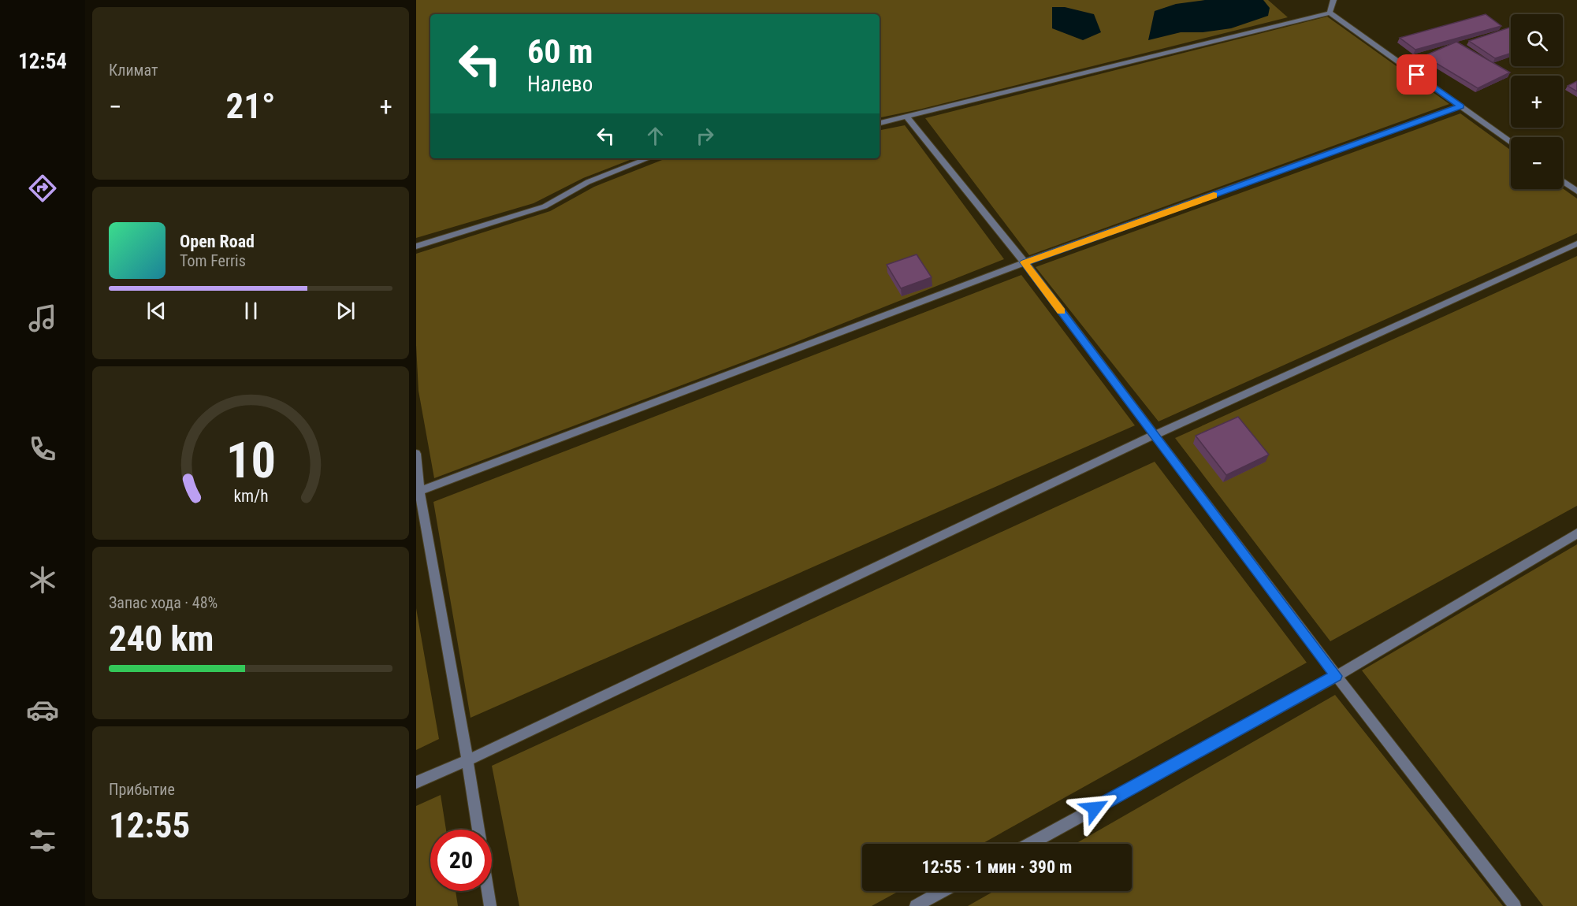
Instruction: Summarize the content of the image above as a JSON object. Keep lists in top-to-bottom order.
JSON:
{
  "page": {
    "tabs": "12:54",
    "tile": [
      "Климат",
      ["Запас хода · 48%", "240 km"],
      ["Прибытие", "12:55"]
    ],
    "map_buttons": ["+", "−"],
    "turn": ["60 m", "Налево"],
    "heat": ["−", "21°", "+"],
    "song": ["Open Road", "Tom Ferris"],
    "limit": "20",
    "trip": "12:55 · 1 мин · 390 m",
    "gauge": ["10", "km/h"]
  }
}
